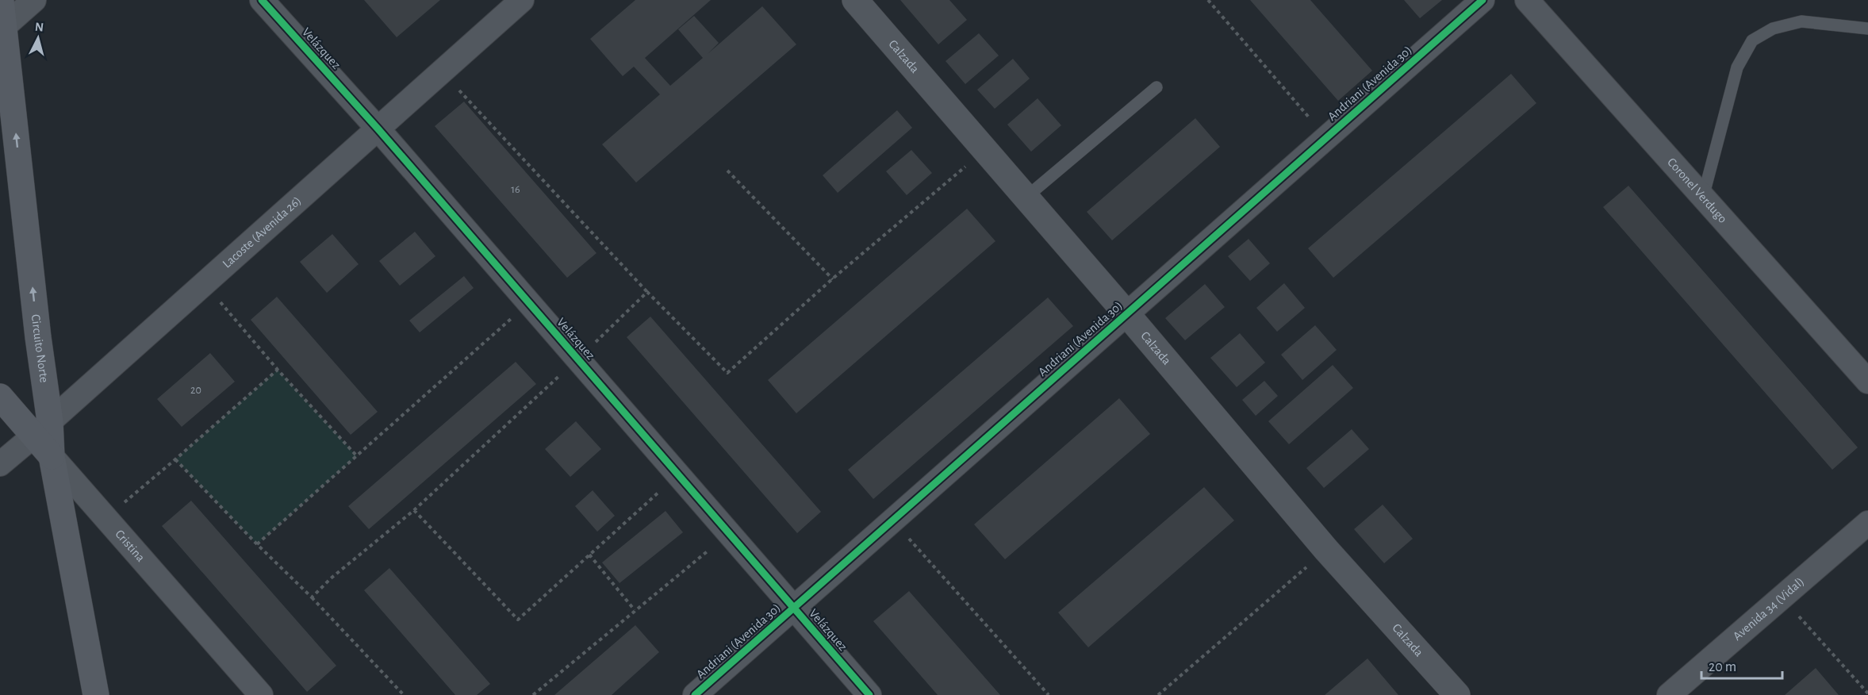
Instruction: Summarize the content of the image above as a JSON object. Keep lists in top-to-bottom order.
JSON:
{
  "streets": {
    "main road": ["Circuito Norte", "Cristina"],
    "street": [
      "Velázquez",
      "Calzada",
      "Andriani (Avenida 30)",
      "Coronel Verdugo",
      "Lacoste (Avenida 26)",
      "Avenida 34 (Vidal)"
    ]
  },
  "crossings": [
    ["Velázquez", "Andriani (Avenida 30)"],
    ["Velázquez", "Lacoste (Avenida 26)"],
    ["Calzada", "Andriani (Avenida 30)"],
    ["Lacoste (Avenida 26)", "Circuito Norte"],
    ["Lacoste (Avenida 26)", "Cristina"],
    ["Circuito Norte", "Cristina"]
  ],
  "one_way": ["Circuito Norte"],
  "house_numbers": ["16", "20"],
  "scale_bar": "20 m",
  "north": "top"
}
